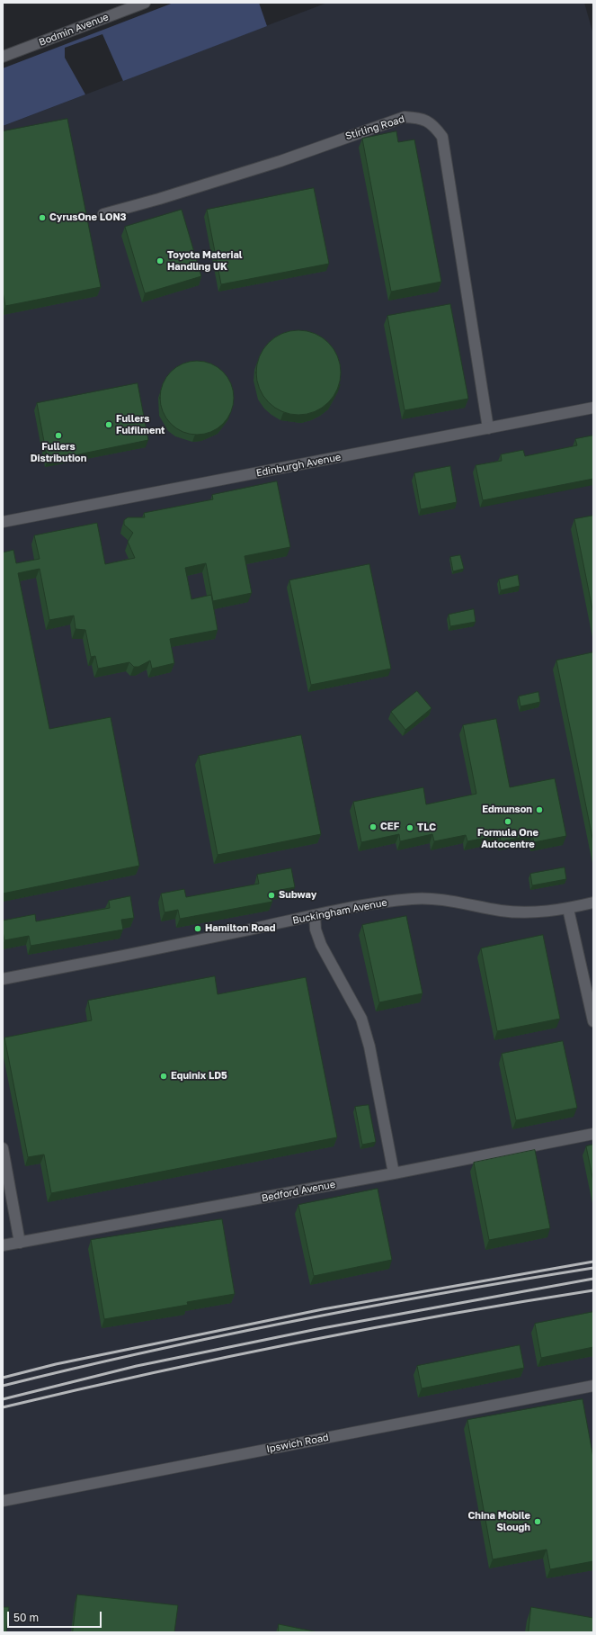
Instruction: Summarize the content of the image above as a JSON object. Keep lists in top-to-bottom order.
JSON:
{
  "streets": {
    "street": [
      "Bodmin Avenue",
      "Stirling Road",
      "Edinburgh Avenue",
      "Buckingham Avenue",
      "Bedford Avenue",
      "Ipswich Road"
    ]
  },
  "crossings": [
    ["Stirling Road", "Edinburgh Avenue"]
  ],
  "places": [
    "CyrusOne LON3",
    "Toyota Material Handling UK",
    "Fullers Fulfilment",
    "Fullers Distribution",
    "Edmunson",
    "Formula One Autocentre",
    "CEF",
    "TLC",
    "Subway",
    "Hamilton Road",
    "Equinix LD5",
    "China Mobile Slough"
  ],
  "scale_bar": "50 m"
}
